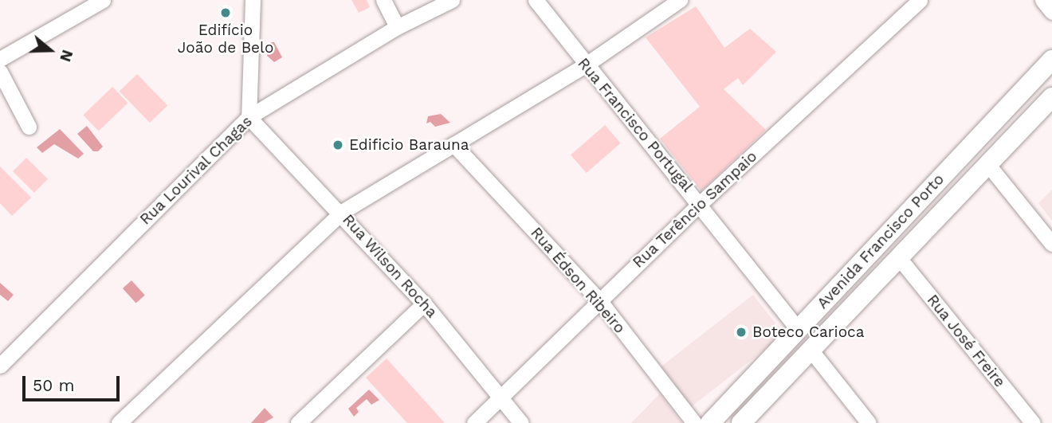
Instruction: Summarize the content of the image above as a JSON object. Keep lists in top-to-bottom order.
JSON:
{
  "streets": {
    "main road": ["Avenida Francisco Porto"],
    "street": [
      "Rua Francisco Portugal",
      "Rua Lourival Chagas",
      "Rua Terêncio Sampaio",
      "Rua Wilson Rocha",
      "Rua Édson Ribeiro",
      "Rua José Freire"
    ]
  },
  "crossings": [
    ["Rua Francisco Portugal", "Rua Terêncio Sampaio"],
    ["Rua Francisco Portugal", "Avenida Francisco Porto"],
    ["Rua Lourival Chagas", "Rua Wilson Rocha"],
    ["Rua Terêncio Sampaio", "Rua Wilson Rocha"],
    ["Rua Terêncio Sampaio", "Rua Édson Ribeiro"],
    ["Avenida Francisco Porto", "Rua José Freire"]
  ],
  "places": ["Edifício João de Belo", "Edificio Barauna", "Boteco Carioca"],
  "scale_bar": "50 m",
  "north": "right"
}
